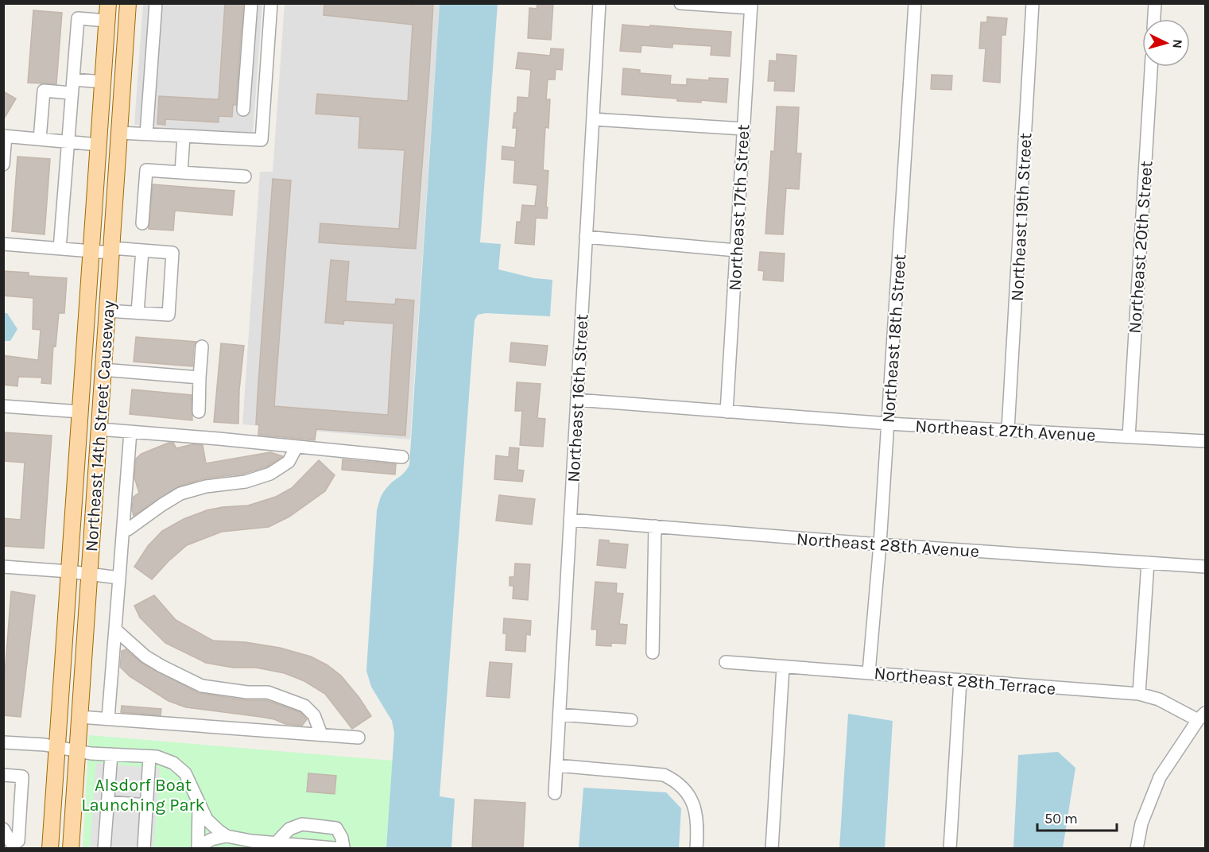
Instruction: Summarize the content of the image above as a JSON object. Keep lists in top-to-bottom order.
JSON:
{
  "streets": {
    "main road": ["Northeast 14th Street Causeway"],
    "street": [
      "Northeast 17th Street",
      "Northeast 19th Street",
      "Northeast 20th Street",
      "Northeast 18th Street",
      "Northeast 16th Street",
      "Northeast 27th Avenue",
      "Northeast 28th Avenue",
      "Northeast 28th Terrace"
    ]
  },
  "crossings": [
    ["Northeast 17th Street", "Northeast 27th Avenue"],
    ["Northeast 19th Street", "Northeast 27th Avenue"],
    ["Northeast 20th Street", "Northeast 27th Avenue"],
    ["Northeast 18th Street", "Northeast 27th Avenue"],
    ["Northeast 18th Street", "Northeast 28th Avenue"],
    ["Northeast 18th Street", "Northeast 28th Terrace"],
    ["Northeast 16th Street", "Northeast 27th Avenue"],
    ["Northeast 16th Street", "Northeast 28th Avenue"]
  ],
  "parks": ["Alsdorf Boat Launching Park"],
  "scale_bar": "50 m",
  "north": "right"
}
